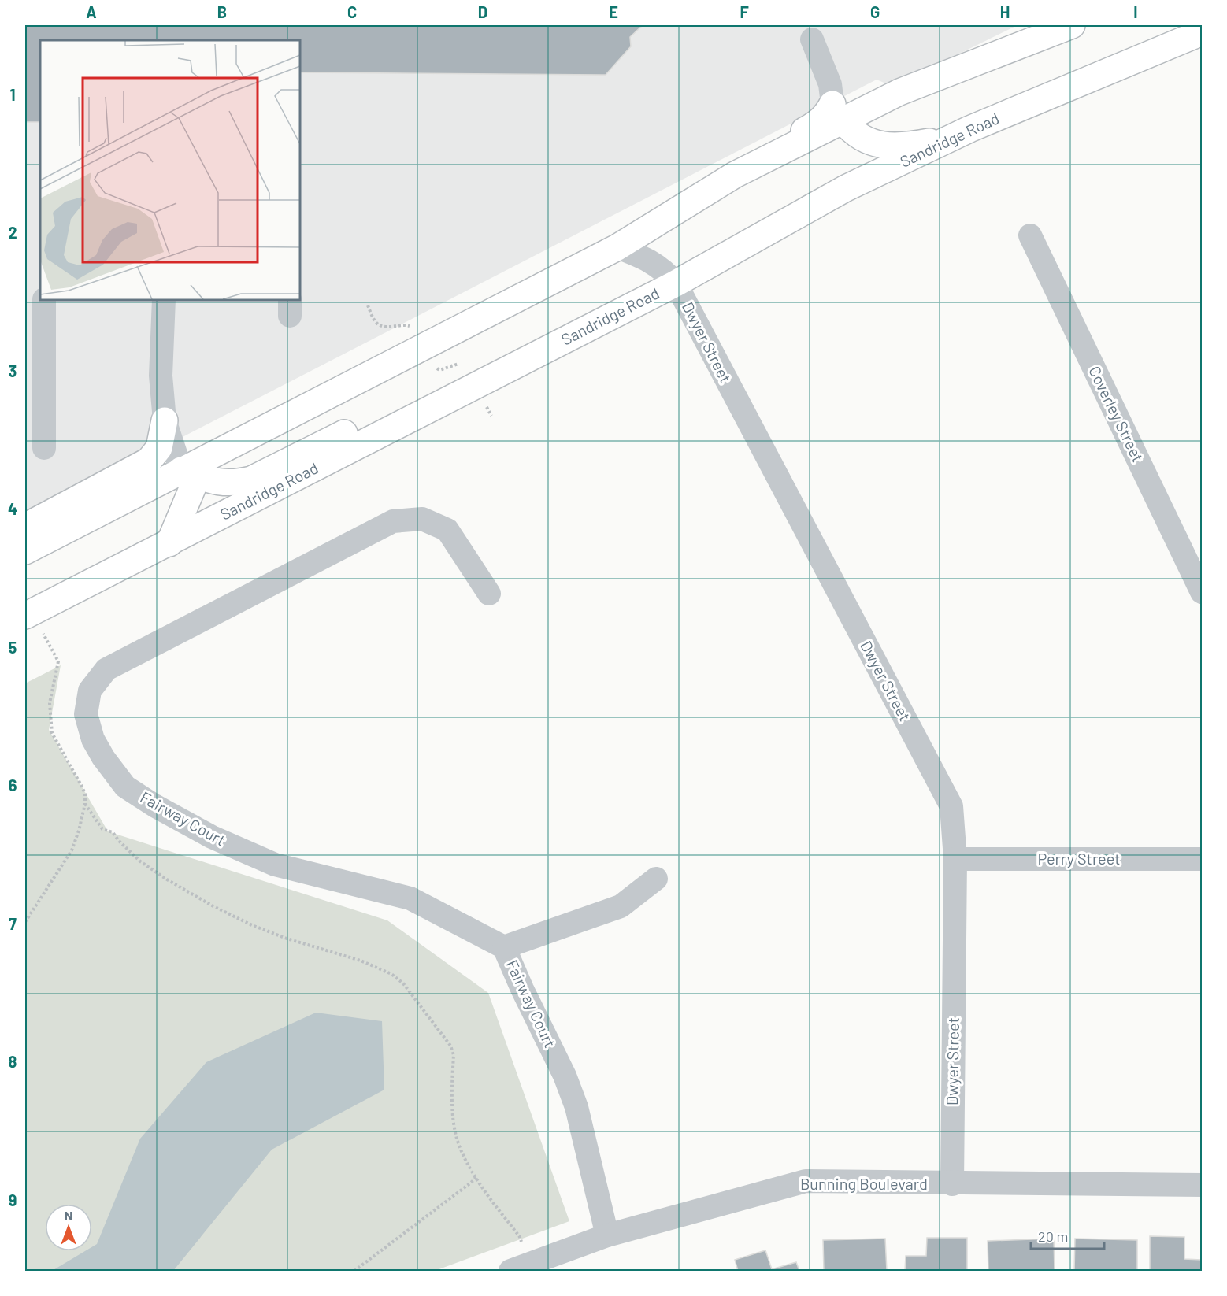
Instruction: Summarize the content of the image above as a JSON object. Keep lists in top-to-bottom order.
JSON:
{
  "streets": {
    "main road": ["Sandridge Road"],
    "street": [
      "Dwyer Street",
      "Coverley Street",
      "Fairway Court",
      "Perry Street",
      "Bunning Boulevard"
    ]
  },
  "crossings": [
    ["Sandridge Road", "Dwyer Street"],
    ["Dwyer Street", "Perry Street"],
    ["Dwyer Street", "Bunning Boulevard"],
    ["Fairway Court", "Bunning Boulevard"]
  ],
  "scale_bar": "20 m",
  "north": "top",
  "grid": {
    "columns": [
      "A",
      "B",
      "C",
      "D",
      "E",
      "F",
      "G",
      "H",
      "I"
    ],
    "rows": [
      "1",
      "2",
      "3",
      "4",
      "5",
      "6",
      "7",
      "8",
      "9"
    ]
  }
}
